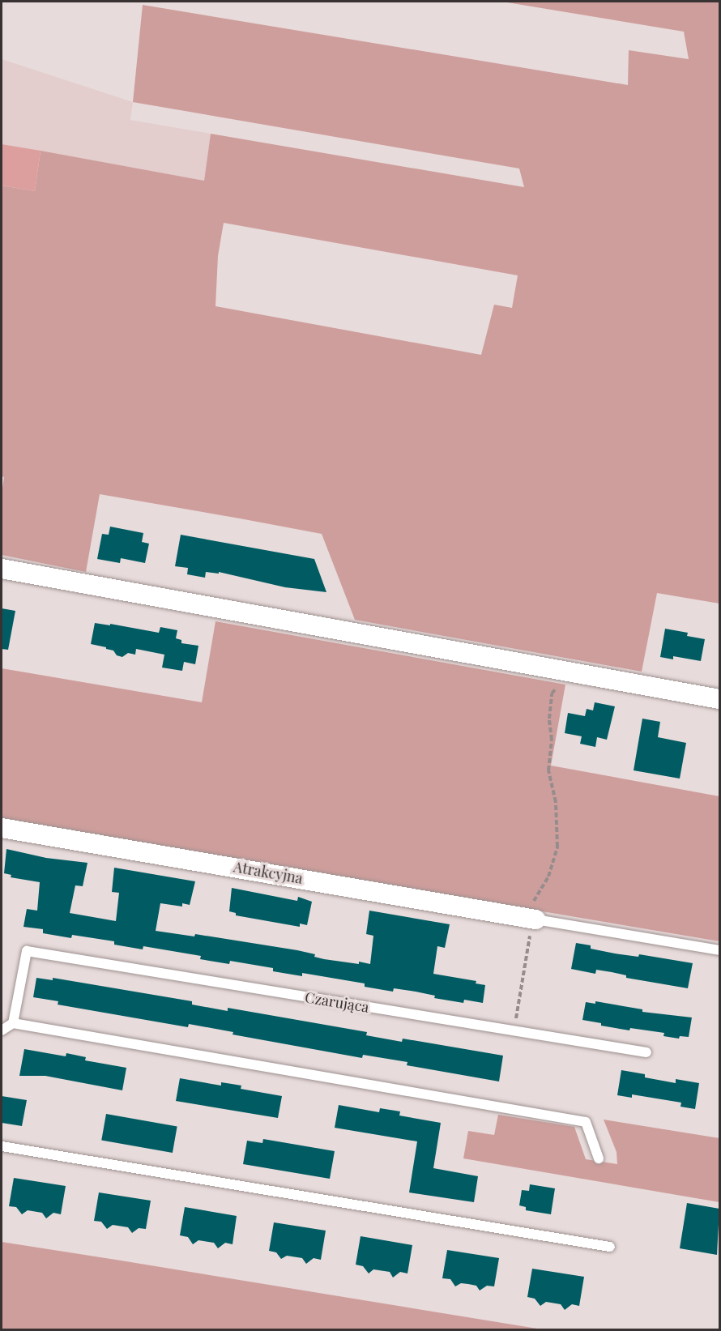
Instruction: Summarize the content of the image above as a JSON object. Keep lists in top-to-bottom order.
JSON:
{
  "streets": {
    "street": ["Atrakcyjna"],
    "lane": ["Czarująca"]
  }
}
